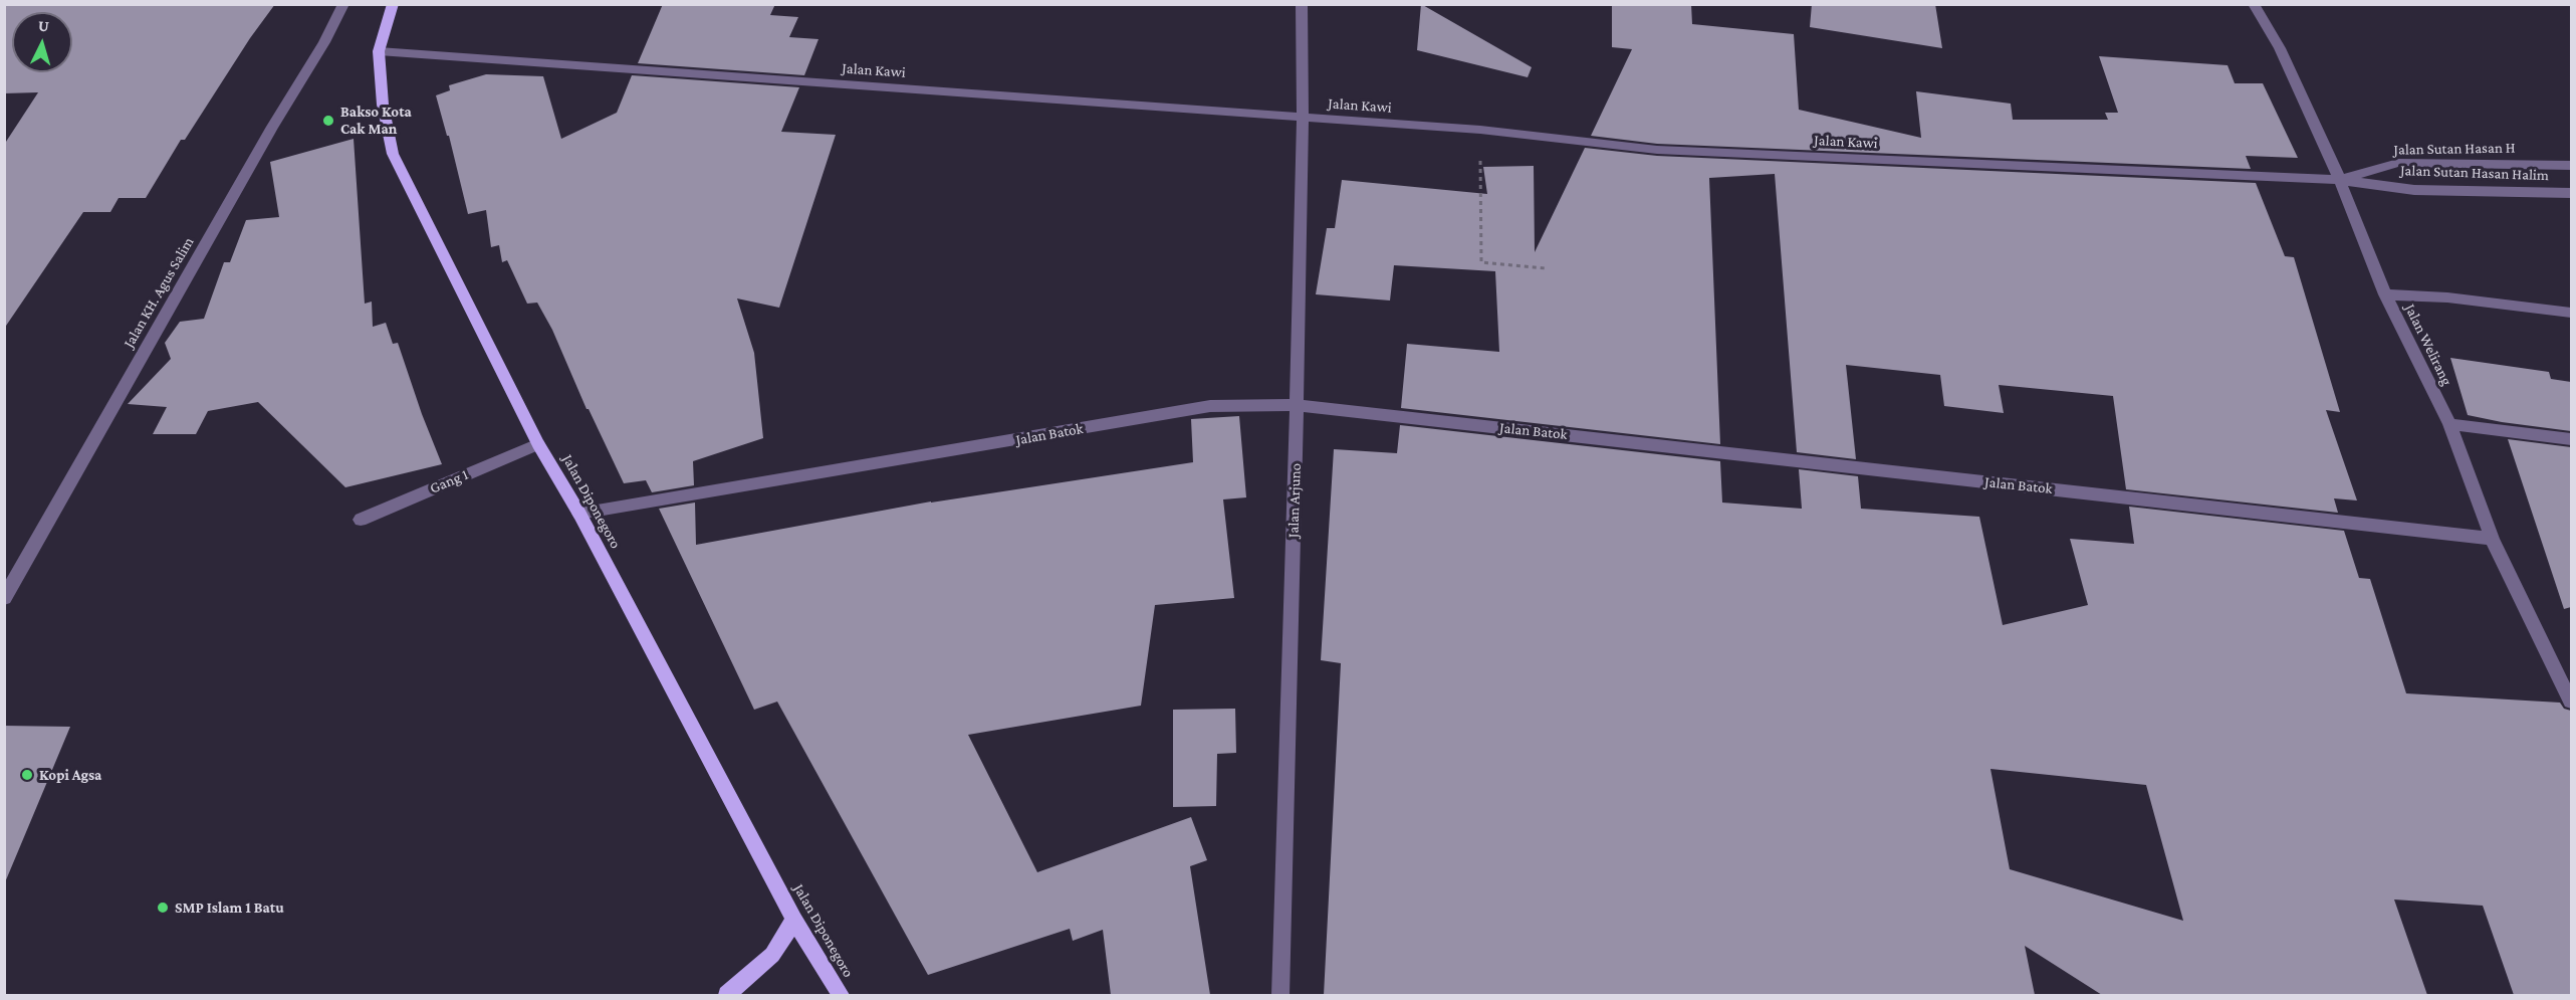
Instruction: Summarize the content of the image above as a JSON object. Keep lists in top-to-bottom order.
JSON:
{
  "streets": {
    "main road": ["Jalan Diponegoro"],
    "street": [
      "Jalan Kawi",
      "Jalan Sutan Hasan H",
      "Jalan Sutan Hasan Halim",
      "Jalan KH. Agus Salim",
      "Jalan Welirang",
      "Jalan Batok",
      "Gang 1",
      "Jalan Arjuno"
    ]
  },
  "crossings": [
    ["Jalan Kawi", "Jalan Sutan Hasan H"],
    ["Jalan Kawi", "Jalan Sutan Hasan Halim"],
    ["Jalan Kawi", "Jalan Welirang"],
    ["Jalan Kawi", "Jalan Arjuno"],
    ["Jalan Kawi", "Jalan Diponegoro"],
    ["Jalan Sutan Hasan H", "Jalan Sutan Hasan Halim"],
    ["Jalan Sutan Hasan H", "Jalan Welirang"],
    ["Jalan Sutan Hasan Halim", "Jalan Welirang"],
    ["Jalan Welirang", "Jalan Batok"],
    ["Jalan Batok", "Jalan Arjuno"],
    ["Jalan Batok", "Jalan Diponegoro"],
    ["Gang 1", "Jalan Diponegoro"]
  ],
  "places": ["Bakso Kota Cak Man", "Kopi Agsa", "SMP Islam 1 Batu"],
  "north": "top"
}
